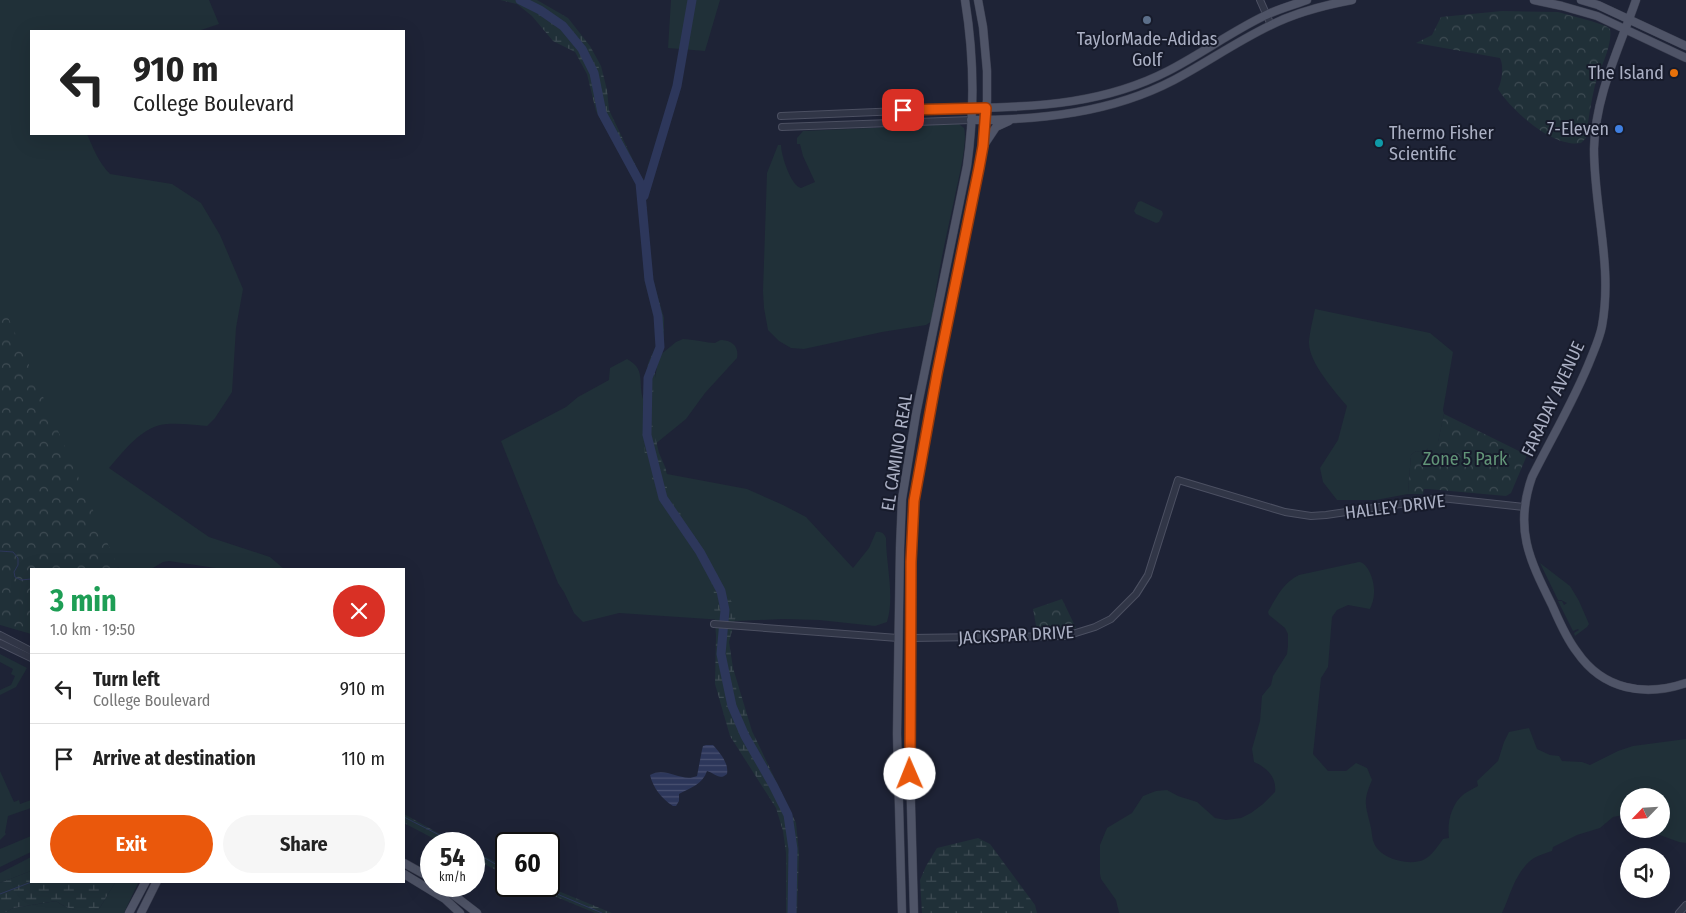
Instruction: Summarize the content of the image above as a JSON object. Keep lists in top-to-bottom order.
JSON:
{
  "streets": {
    "main road": ["FARADAY AVENUE", "EL CAMINO REAL"],
    "street": ["HALLEY DRIVE", "JACKSPAR DRIVE"]
  },
  "crossings": [
    ["FARADAY AVENUE", "HALLEY DRIVE"],
    ["EL CAMINO REAL", "JACKSPAR DRIVE"],
    ["HALLEY DRIVE", "JACKSPAR DRIVE"]
  ],
  "parks": ["Zone 5 Park"],
  "places": [
    "TaylorMade-Adidas Golf",
    "The Island",
    "7-Eleven",
    "Thermo Fisher Scientific"
  ],
  "north": "bottom left",
  "page": {
    "turn": ["910 m", "College Boulevard"],
    "heading": ["3 min", "1.0 km · 19:50"],
    "list": [
      {
        "name": "Turn left",
        "note": "College Boulevard",
        "value": "910 m"
      },
      {
        "name": "Arrive at destination",
        "value": "110 m"
      }
    ],
    "buttons": ["Exit", "Share"],
    "speed": "54 km/h",
    "limit": "60"
  }
}
